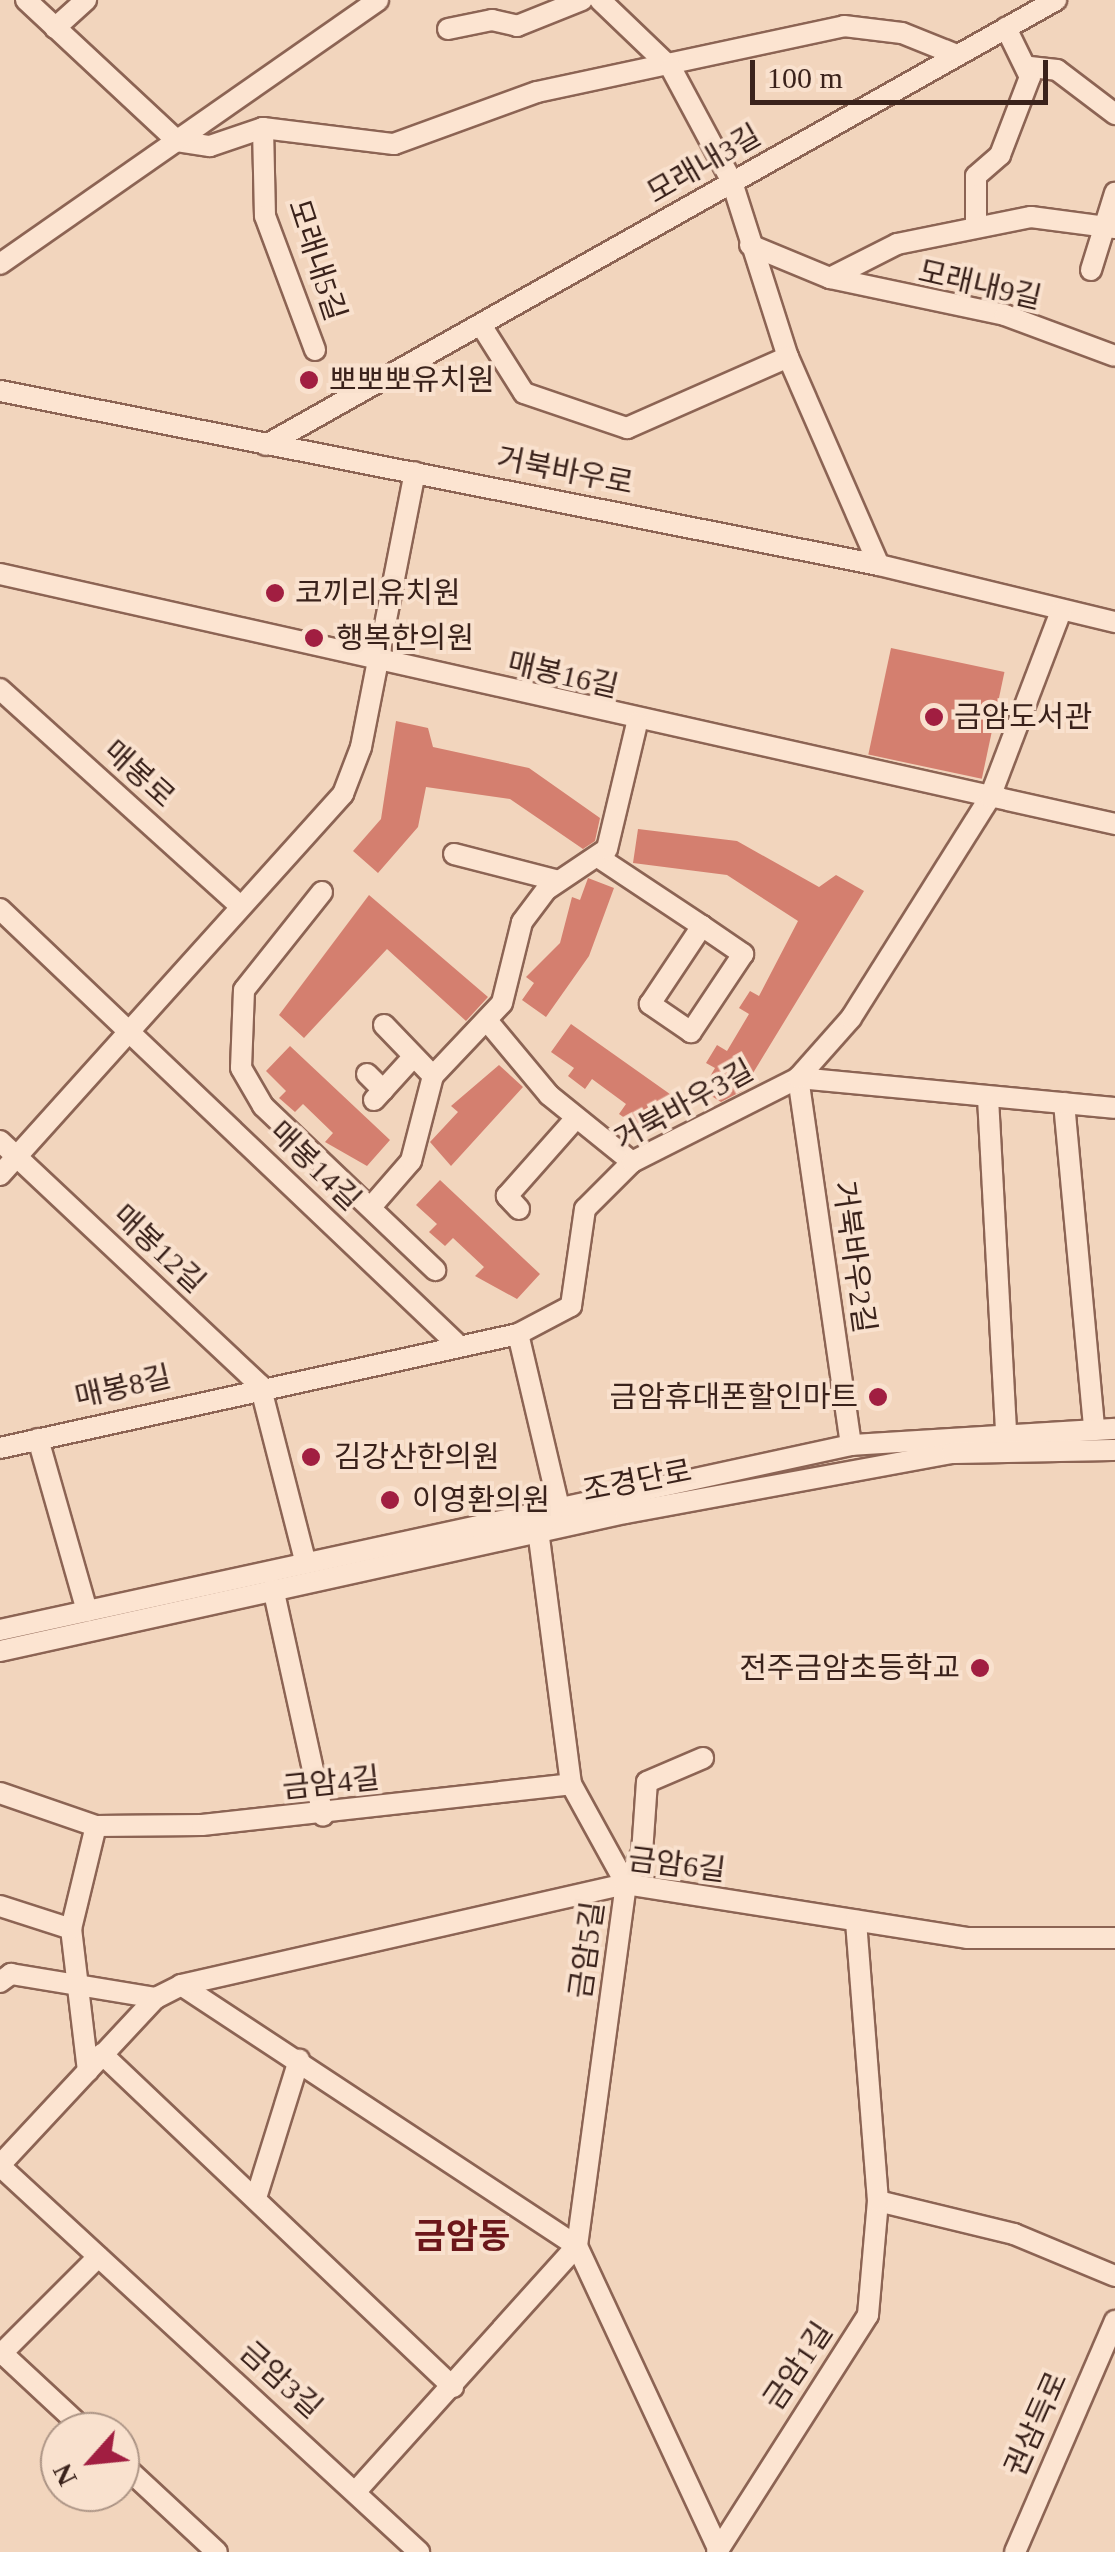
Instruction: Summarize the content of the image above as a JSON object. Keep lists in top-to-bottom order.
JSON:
{
  "streets": {
    "street": [
      "모래내3길",
      "모래내5길",
      "모래내9길",
      "거북바우로",
      "매봉16길",
      "매봉로",
      "거북바우3길",
      "매봉14길",
      "매봉12길",
      "거북바우2길",
      "매봉8길",
      "조경단로",
      "금암4길",
      "금암6길",
      "금암5길",
      "금암1길",
      "금암3길",
      "권삼득로"
    ]
  },
  "crossings": [
    ["모래내3길", "거북바우로"],
    ["거북바우로", "거북바우3길"],
    ["매봉16길", "거북바우3길"],
    ["거북바우3길", "거북바우2길"],
    ["매봉12길", "매봉8길"],
    ["거북바우2길", "조경단로"],
    ["조경단로", "금암5길"],
    ["금암4길", "금암5길"],
    ["금암6길", "금암5길"],
    ["금암6길", "금암1길"],
    ["금암6길", "금암3길"]
  ],
  "districts": ["금암동"],
  "places": [
    "뽀뽀뽀유치원",
    "코끼리유치원",
    "행복한의원",
    "금암도서관",
    "금암휴대폰할인마트",
    "김강산한의원",
    "이영환의원",
    "전주금암초등학교"
  ],
  "scale_bar": "100 m",
  "north": "bottom left"
}
